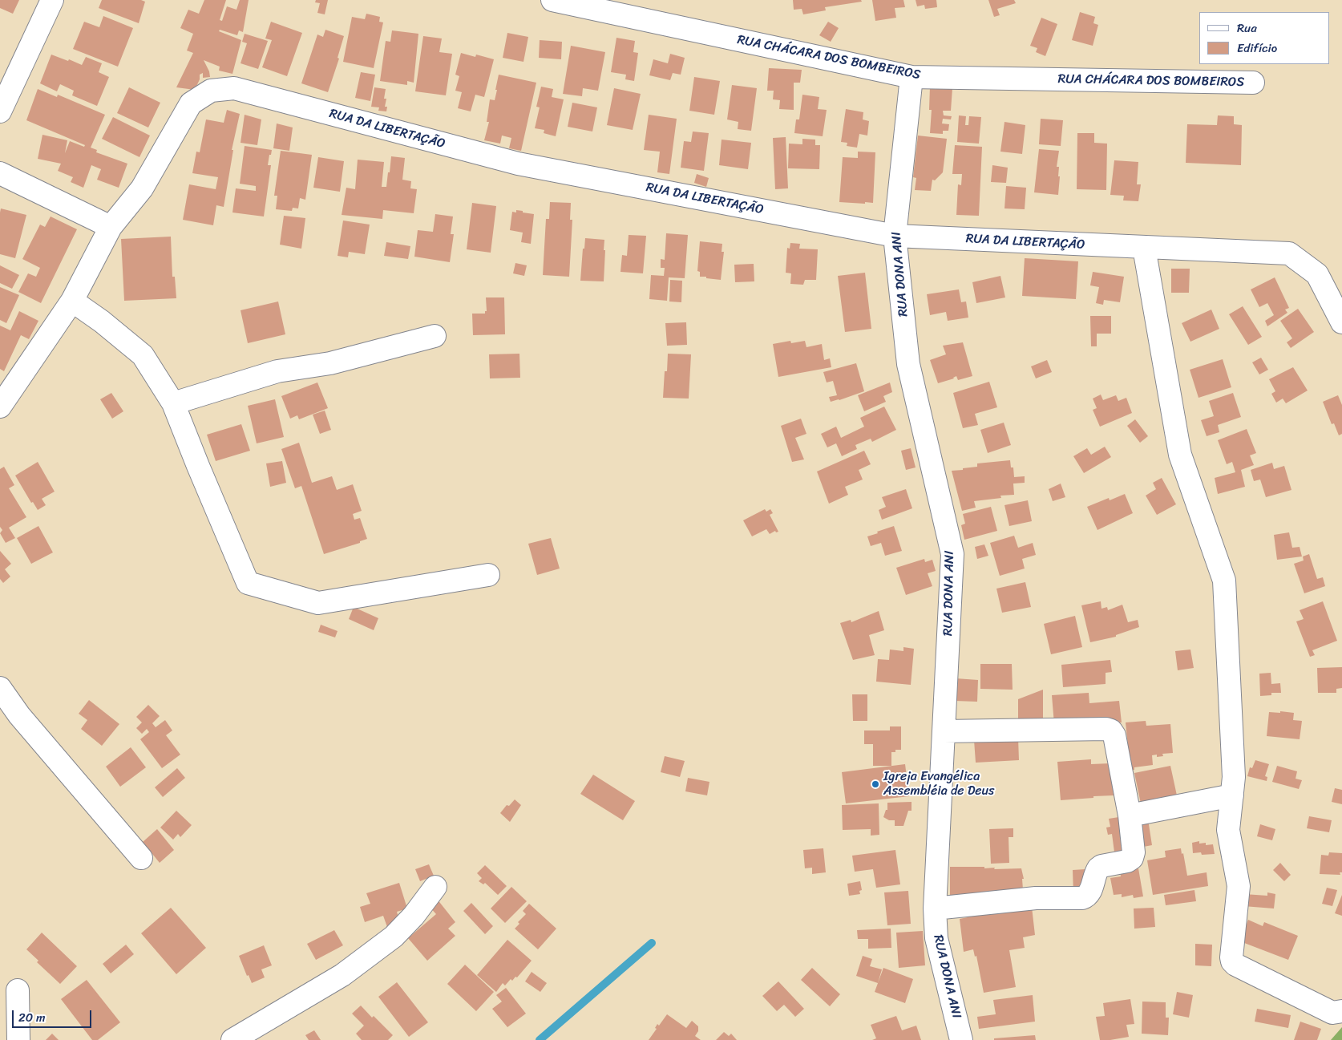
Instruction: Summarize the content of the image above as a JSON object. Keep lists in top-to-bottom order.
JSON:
{
  "streets": {
    "street": ["RUA CHÁCARA DOS BOMBEIROS", "RUA DA LIBERTAÇÃO", "RUA DONA ANI"]
  },
  "crossings": [
    ["RUA CHÁCARA DOS BOMBEIROS", "RUA DONA ANI"],
    ["RUA DA LIBERTAÇÃO", "RUA DONA ANI"]
  ],
  "places": ["Igreja Evangélica Assembléia de Deus"],
  "legend": ["Rua", "Edifício"],
  "scale_bar": "20 m"
}
